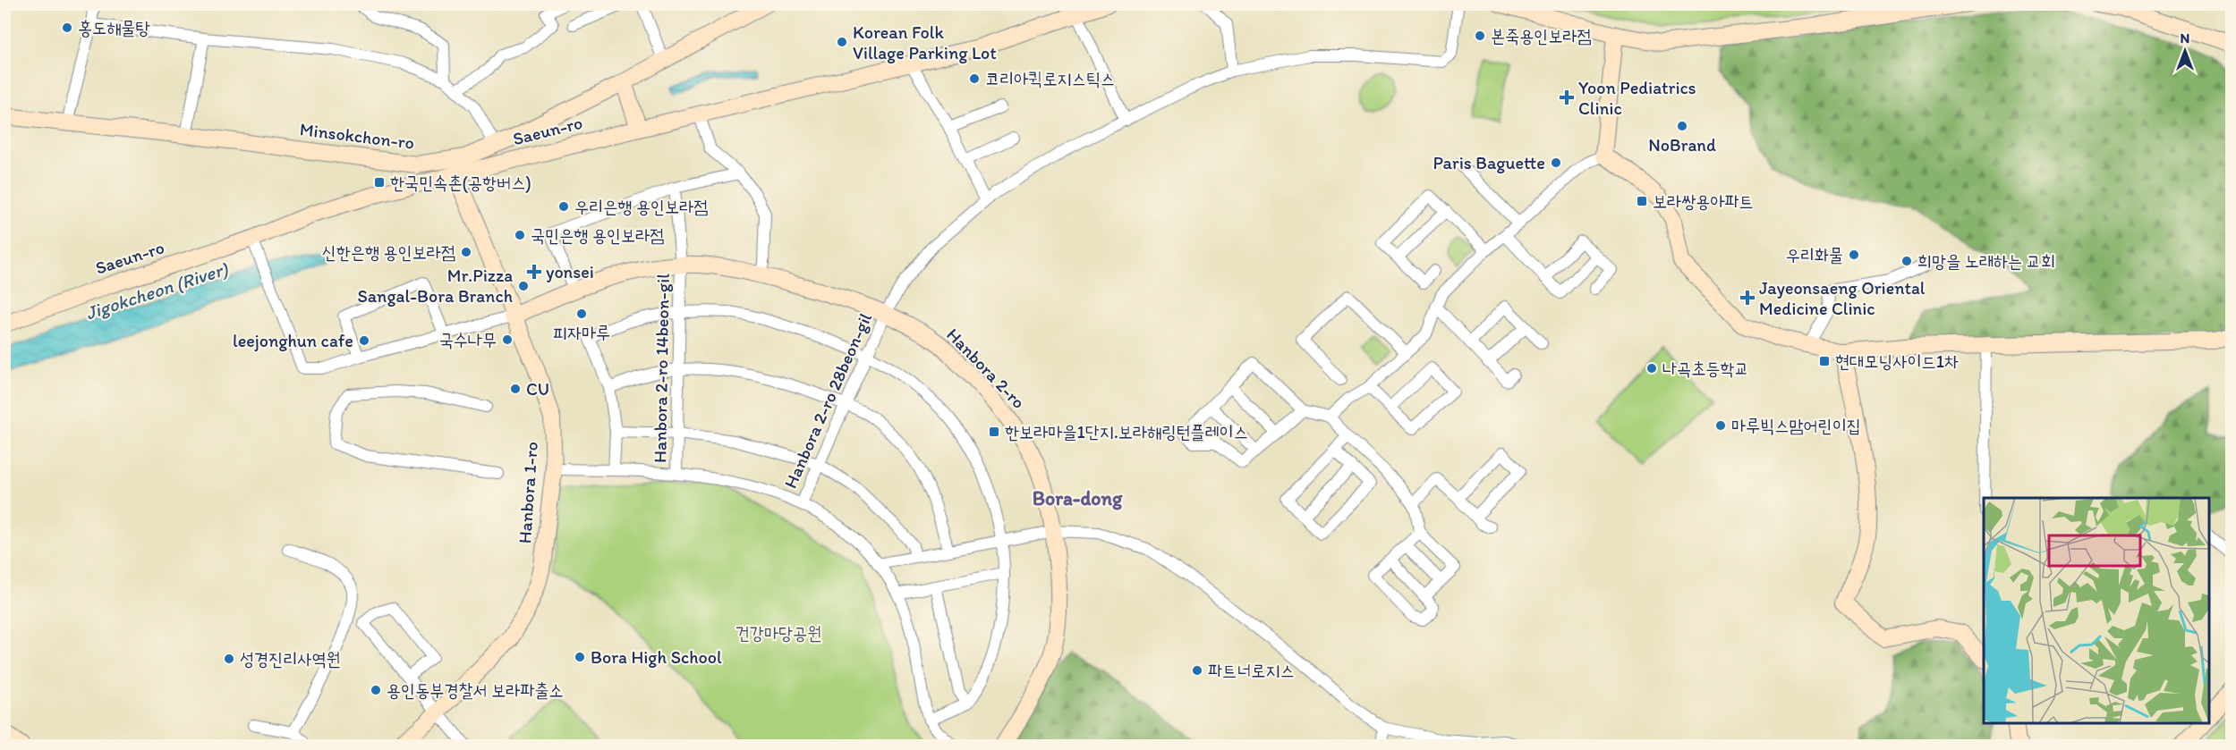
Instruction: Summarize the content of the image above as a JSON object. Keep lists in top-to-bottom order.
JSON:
{
  "streets": {
    "street": [
      "Saeun-ro",
      "Minsokchon-ro",
      "Hanbora 2-ro 14beon-gil",
      "Hanbora 2-ro",
      "Hanbora 2-ro 28beon-gil",
      "Hanbora 1-ro"
    ]
  },
  "crossings": [
    ["Saeun-ro", "Hanbora 1-ro"],
    ["Hanbora 2-ro 14beon-gil", "Hanbora 2-ro"],
    ["Hanbora 2-ro", "Hanbora 2-ro 28beon-gil"],
    ["Hanbora 2-ro", "Hanbora 1-ro"]
  ],
  "districts": ["Bora-dong"],
  "water": ["Jigokcheon (River)"],
  "parks": ["건강마당공원"],
  "places": {
    "other": [
      "홍도해물탕",
      "본죽용인보라점",
      "Korean Folk Village Parking Lot",
      "코리아퀵로지스틱스",
      "NoBrand",
      "Paris Baguette",
      "우리은행 용인보라점",
      "국민은행 용인보라점",
      "신한은행 용인보라점",
      "우리화물",
      "희망을 노래하는 교회",
      "Mr.Pizza Sangal-Bora Branch",
      "피자마루",
      "국수나무",
      "leejonghun cafe",
      "나곡초등학교",
      "CU",
      "마루빅스맘어린이집",
      "Bora High School",
      "성경진리사역원",
      "파트너로지스",
      "용인동부경찰서 보라파출소"
    ],
    "health": ["Yoon Pediatrics Clinic", "yonsei", "Jayeonsaeng Oriental Medicine Clinic"],
    "transit": [
      "한국민속촌(공항버스)",
      "보라쌍용아파트",
      "현대모닝사이드1차",
      "한보라마을1단지.보라해링턴플레이스"
    ]
  },
  "north": "top"
}
